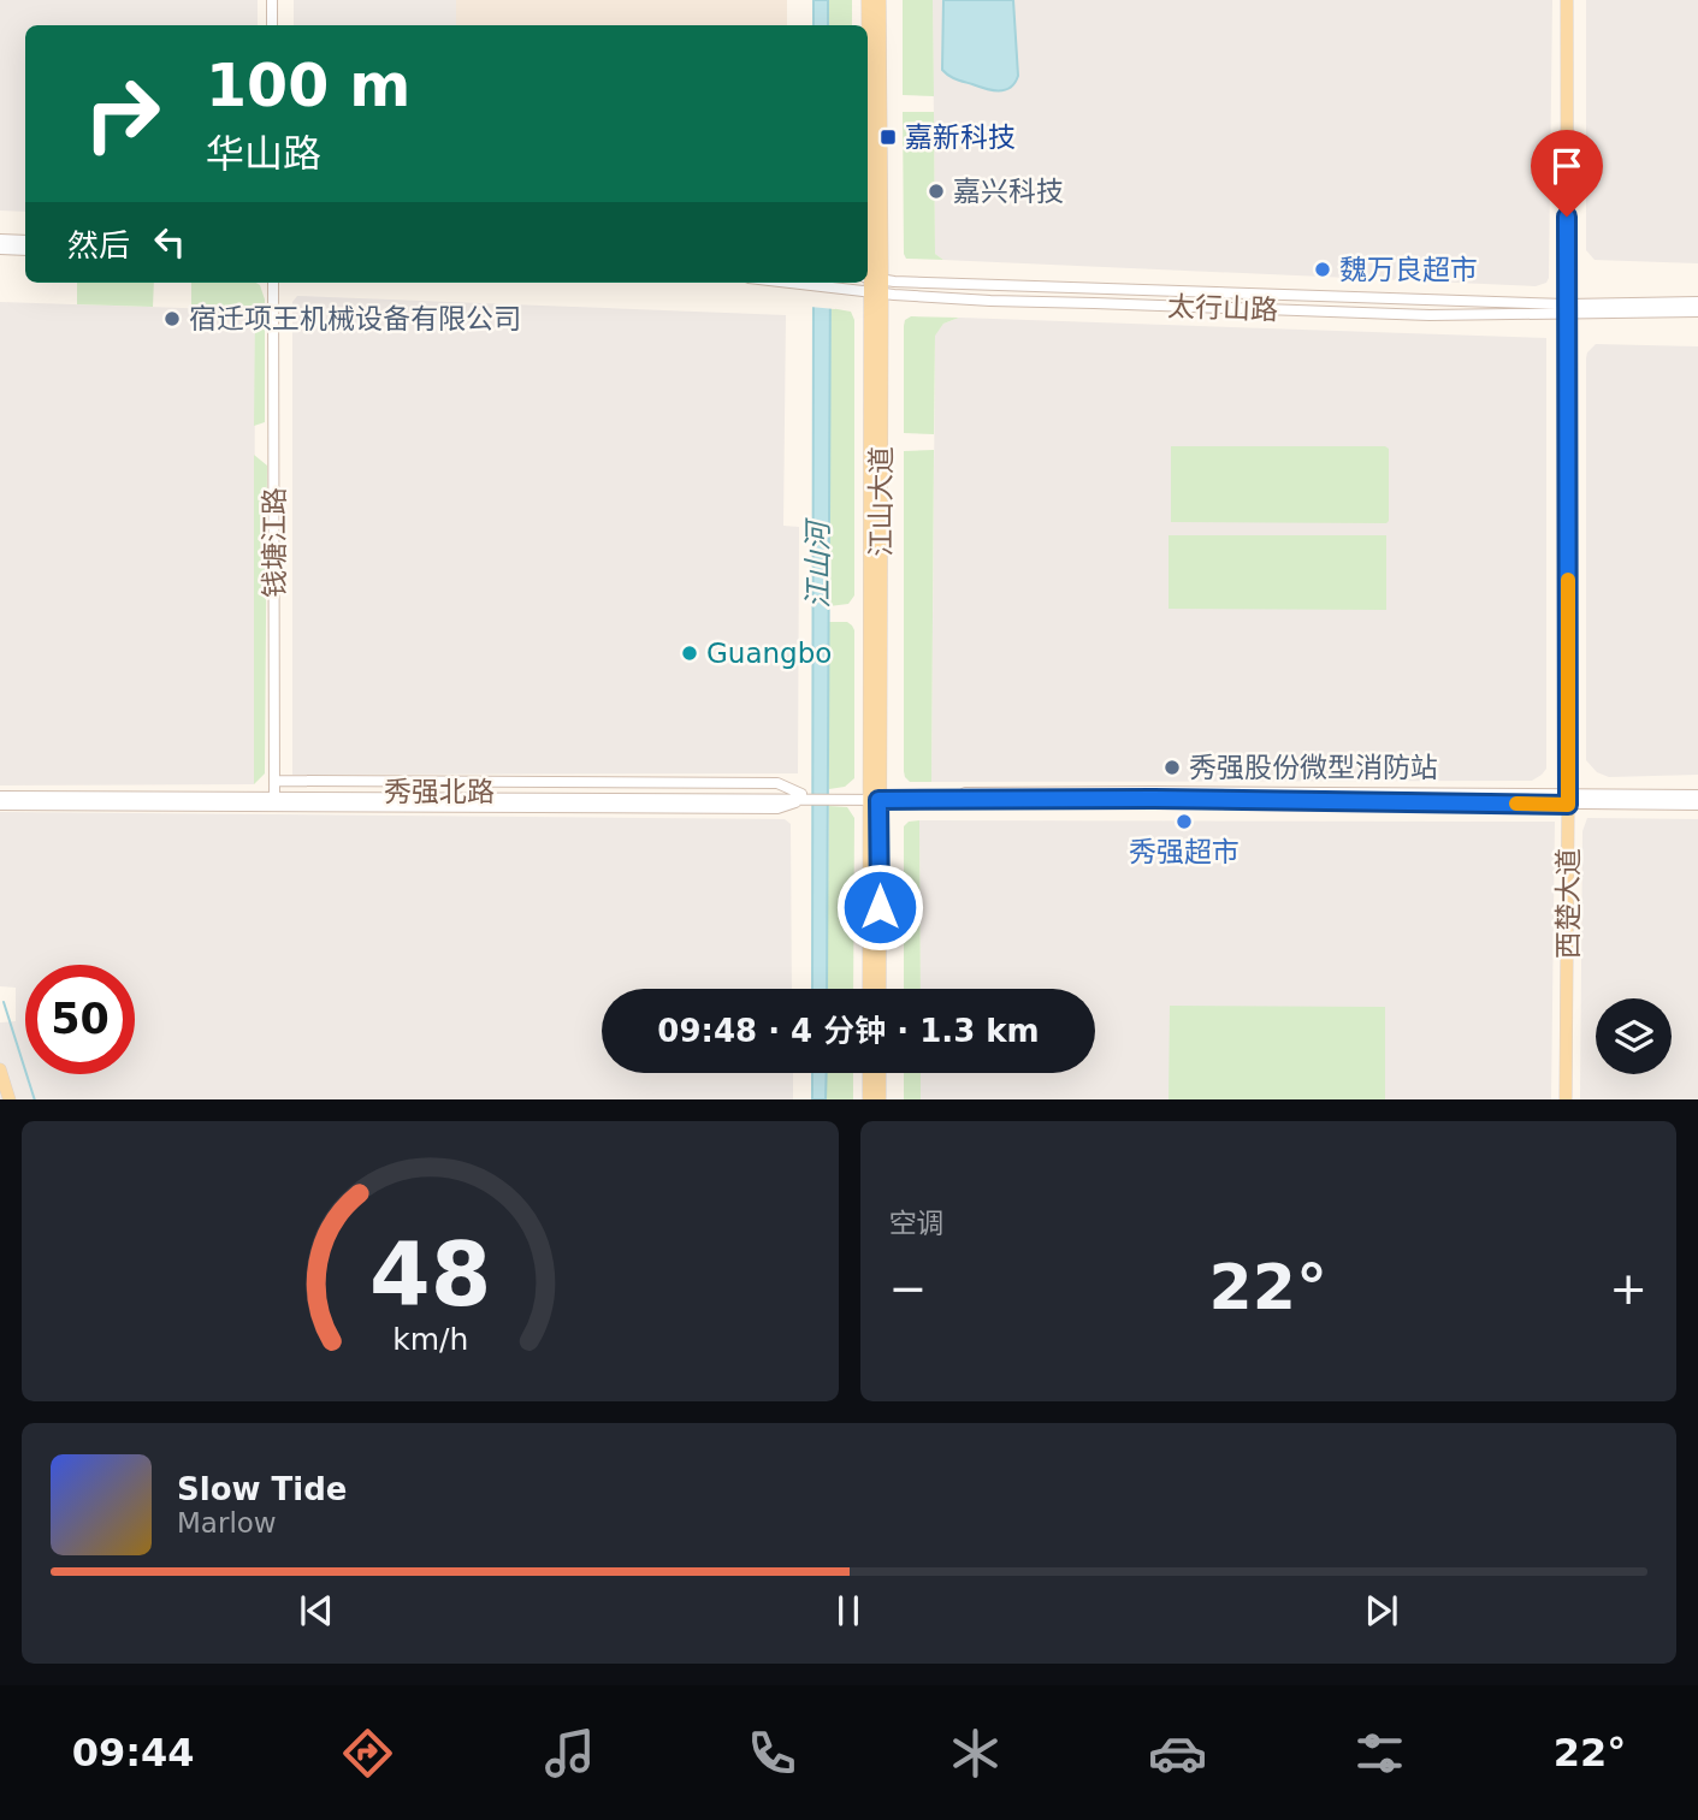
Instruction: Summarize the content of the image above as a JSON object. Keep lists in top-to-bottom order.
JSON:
{
  "streets": {
    "main road": ["江山大道", "西楚大道"],
    "street": ["太行山路", "钱塘江路", "秀强北路"]
  },
  "crossings": [
    ["太行山路", "江山大道"],
    ["太行山路", "西楚大道"],
    ["江山大道", "秀强北路"],
    ["钱塘江路", "秀强北路"],
    ["秀强北路", "西楚大道"]
  ],
  "water": ["江山河"],
  "places": {
    "transit": ["嘉新科技"],
    "other": [
      "嘉兴科技",
      "魏万良超市",
      "宿迁项王机械设备有限公司",
      "Guangbo",
      "秀强股份微型消防站",
      "秀强超市"
    ]
  },
  "page": {
    "turn": ["100 m", "华山路"],
    "then": "然后",
    "limit": "50",
    "trip": "09:48 · 4 分钟 · 1.3 km",
    "tile": "空调",
    "heat": ["−", "22°", "+"],
    "song": ["Slow Tide", "Marlow"],
    "tabs": ["09:44", "22°"],
    "gauge": ["48", "km/h"]
  }
}
